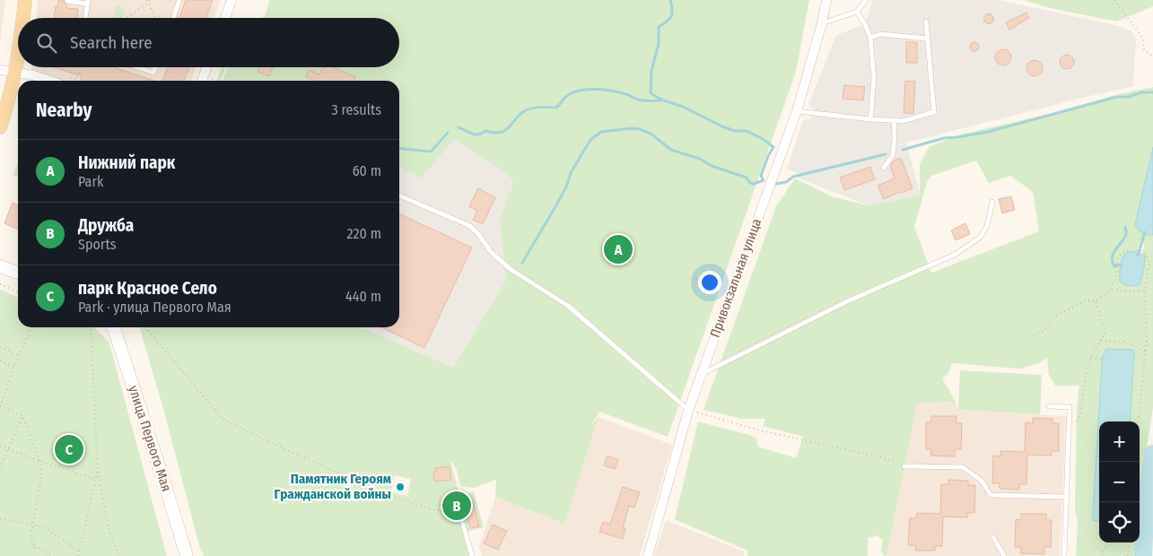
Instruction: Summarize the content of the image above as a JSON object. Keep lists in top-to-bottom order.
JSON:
{
  "streets": {
    "main road": ["улица Первого Мая"],
    "street": ["Привокзальная улица"]
  },
  "places": ["Памятник Героям Гражданской войны"],
  "page": {
    "search": "Search here",
    "heading": ["Nearby", "3 results"],
    "list": [
      {
        "mark": "A",
        "name": "Нижний парк",
        "note": "Park",
        "value": "60 m"
      },
      {
        "mark": "B",
        "name": "Дружба",
        "note": "Sports",
        "value": "220 m"
      },
      {
        "mark": "C",
        "name": "парк Красное Село",
        "note": "Park · улица Первого Мая",
        "value": "440 m"
      }
    ],
    "pins": ["A", "C", "B"],
    "map_buttons": ["+", "−"]
  }
}
